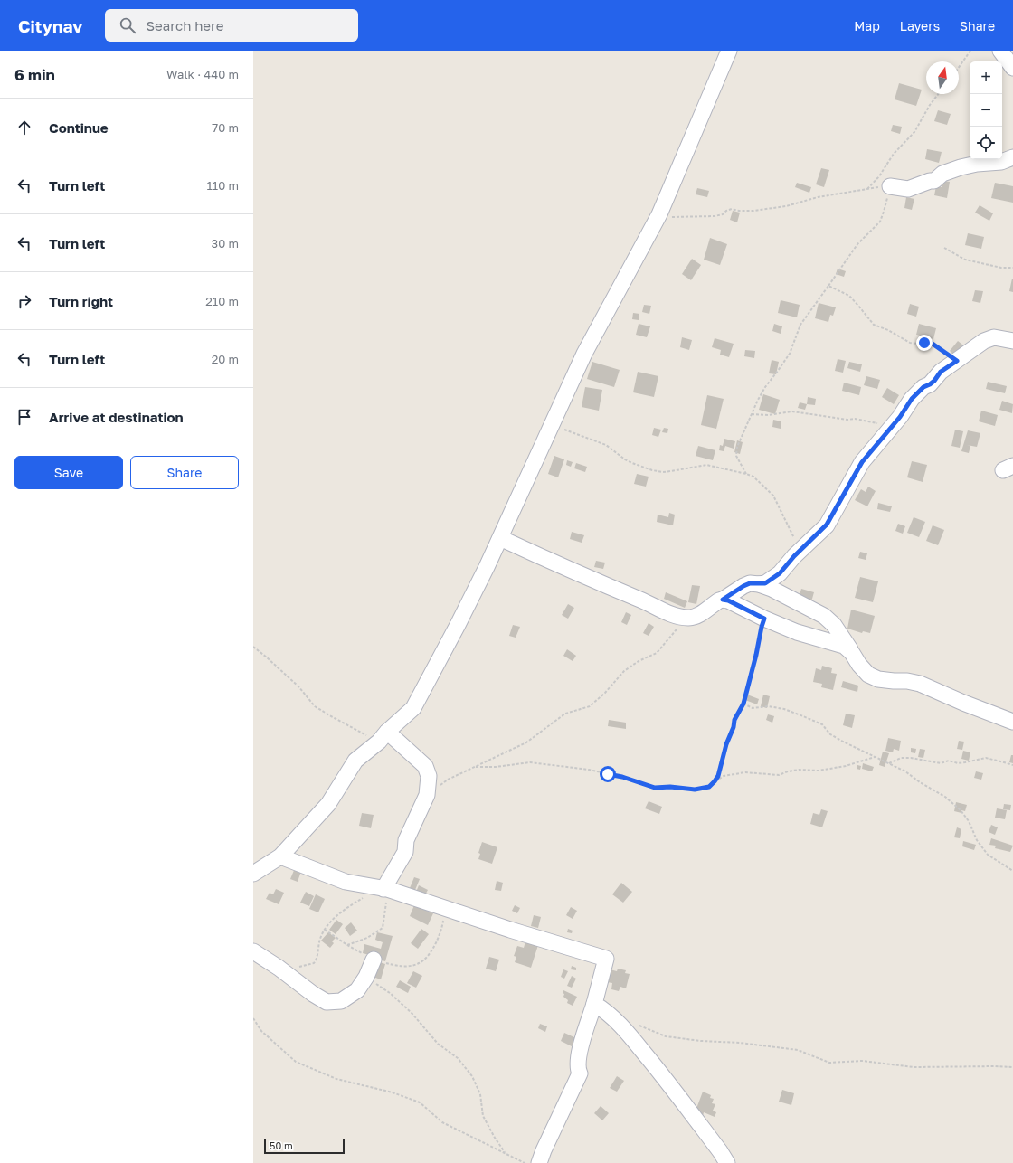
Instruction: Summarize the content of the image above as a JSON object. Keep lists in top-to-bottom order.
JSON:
{
  "scale_bar": "50 m",
  "north": "top",
  "page": {
    "header": "Citynav",
    "search": "Search here",
    "nav": ["Map", "Layers", "Share"],
    "heading": ["6 min", "Walk · 440 m"],
    "map_buttons": ["+", "−"],
    "list": [
      ["Continue", "70 m"],
      ["Turn left", "110 m"],
      ["Turn left", "30 m"],
      ["Turn right", "210 m"],
      ["Turn left", "20 m"],
      "Arrive at destination"
    ],
    "buttons": ["Save", "Share"],
    "scale": "50 m"
  }
}
